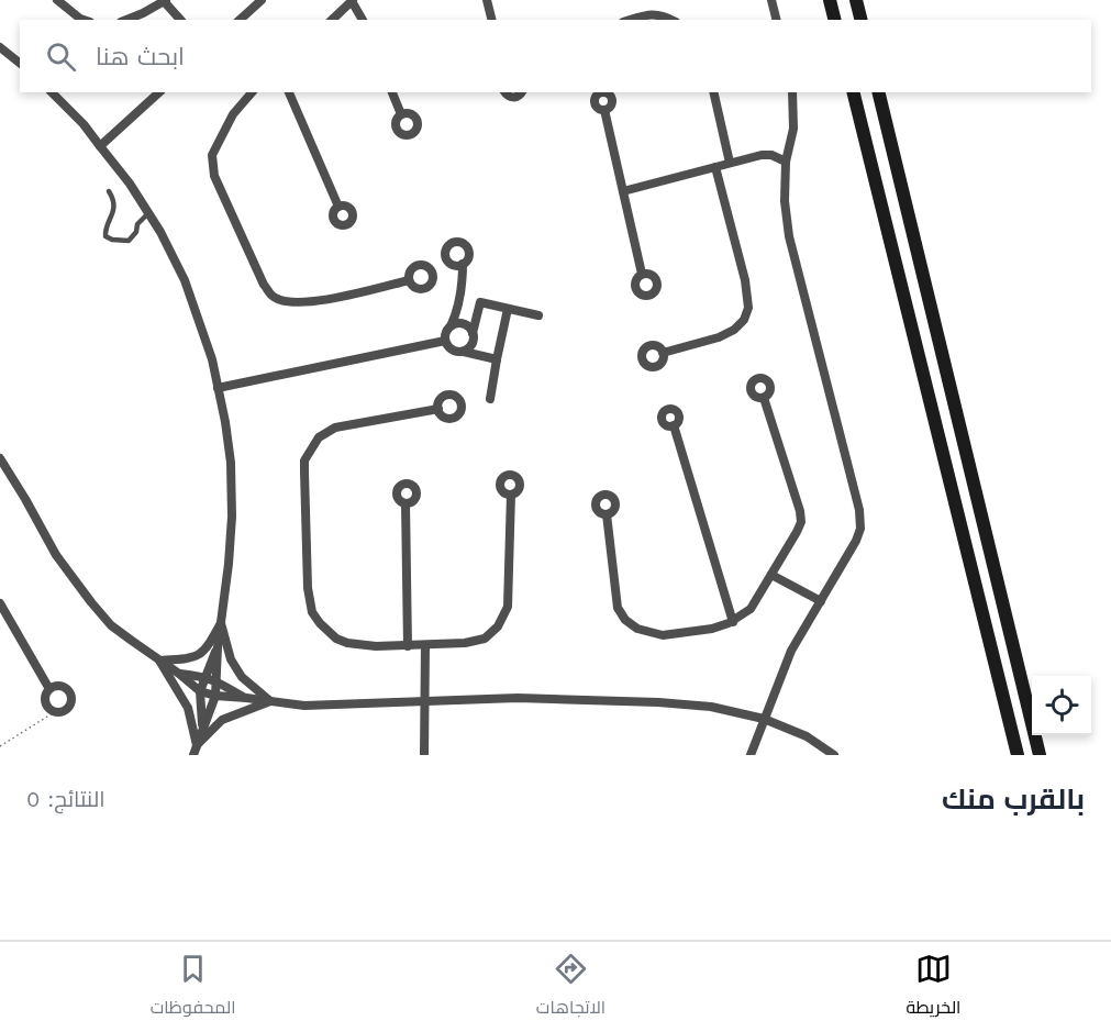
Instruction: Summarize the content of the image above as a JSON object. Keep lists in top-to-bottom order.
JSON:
{
  "page": {
    "search": "ابحث هنا",
    "heading": ["بالقرب منك", "النتائج: 0"],
    "nav": ["الخريطة", "الاتجاهات", "المحفوظات"]
  }
}
